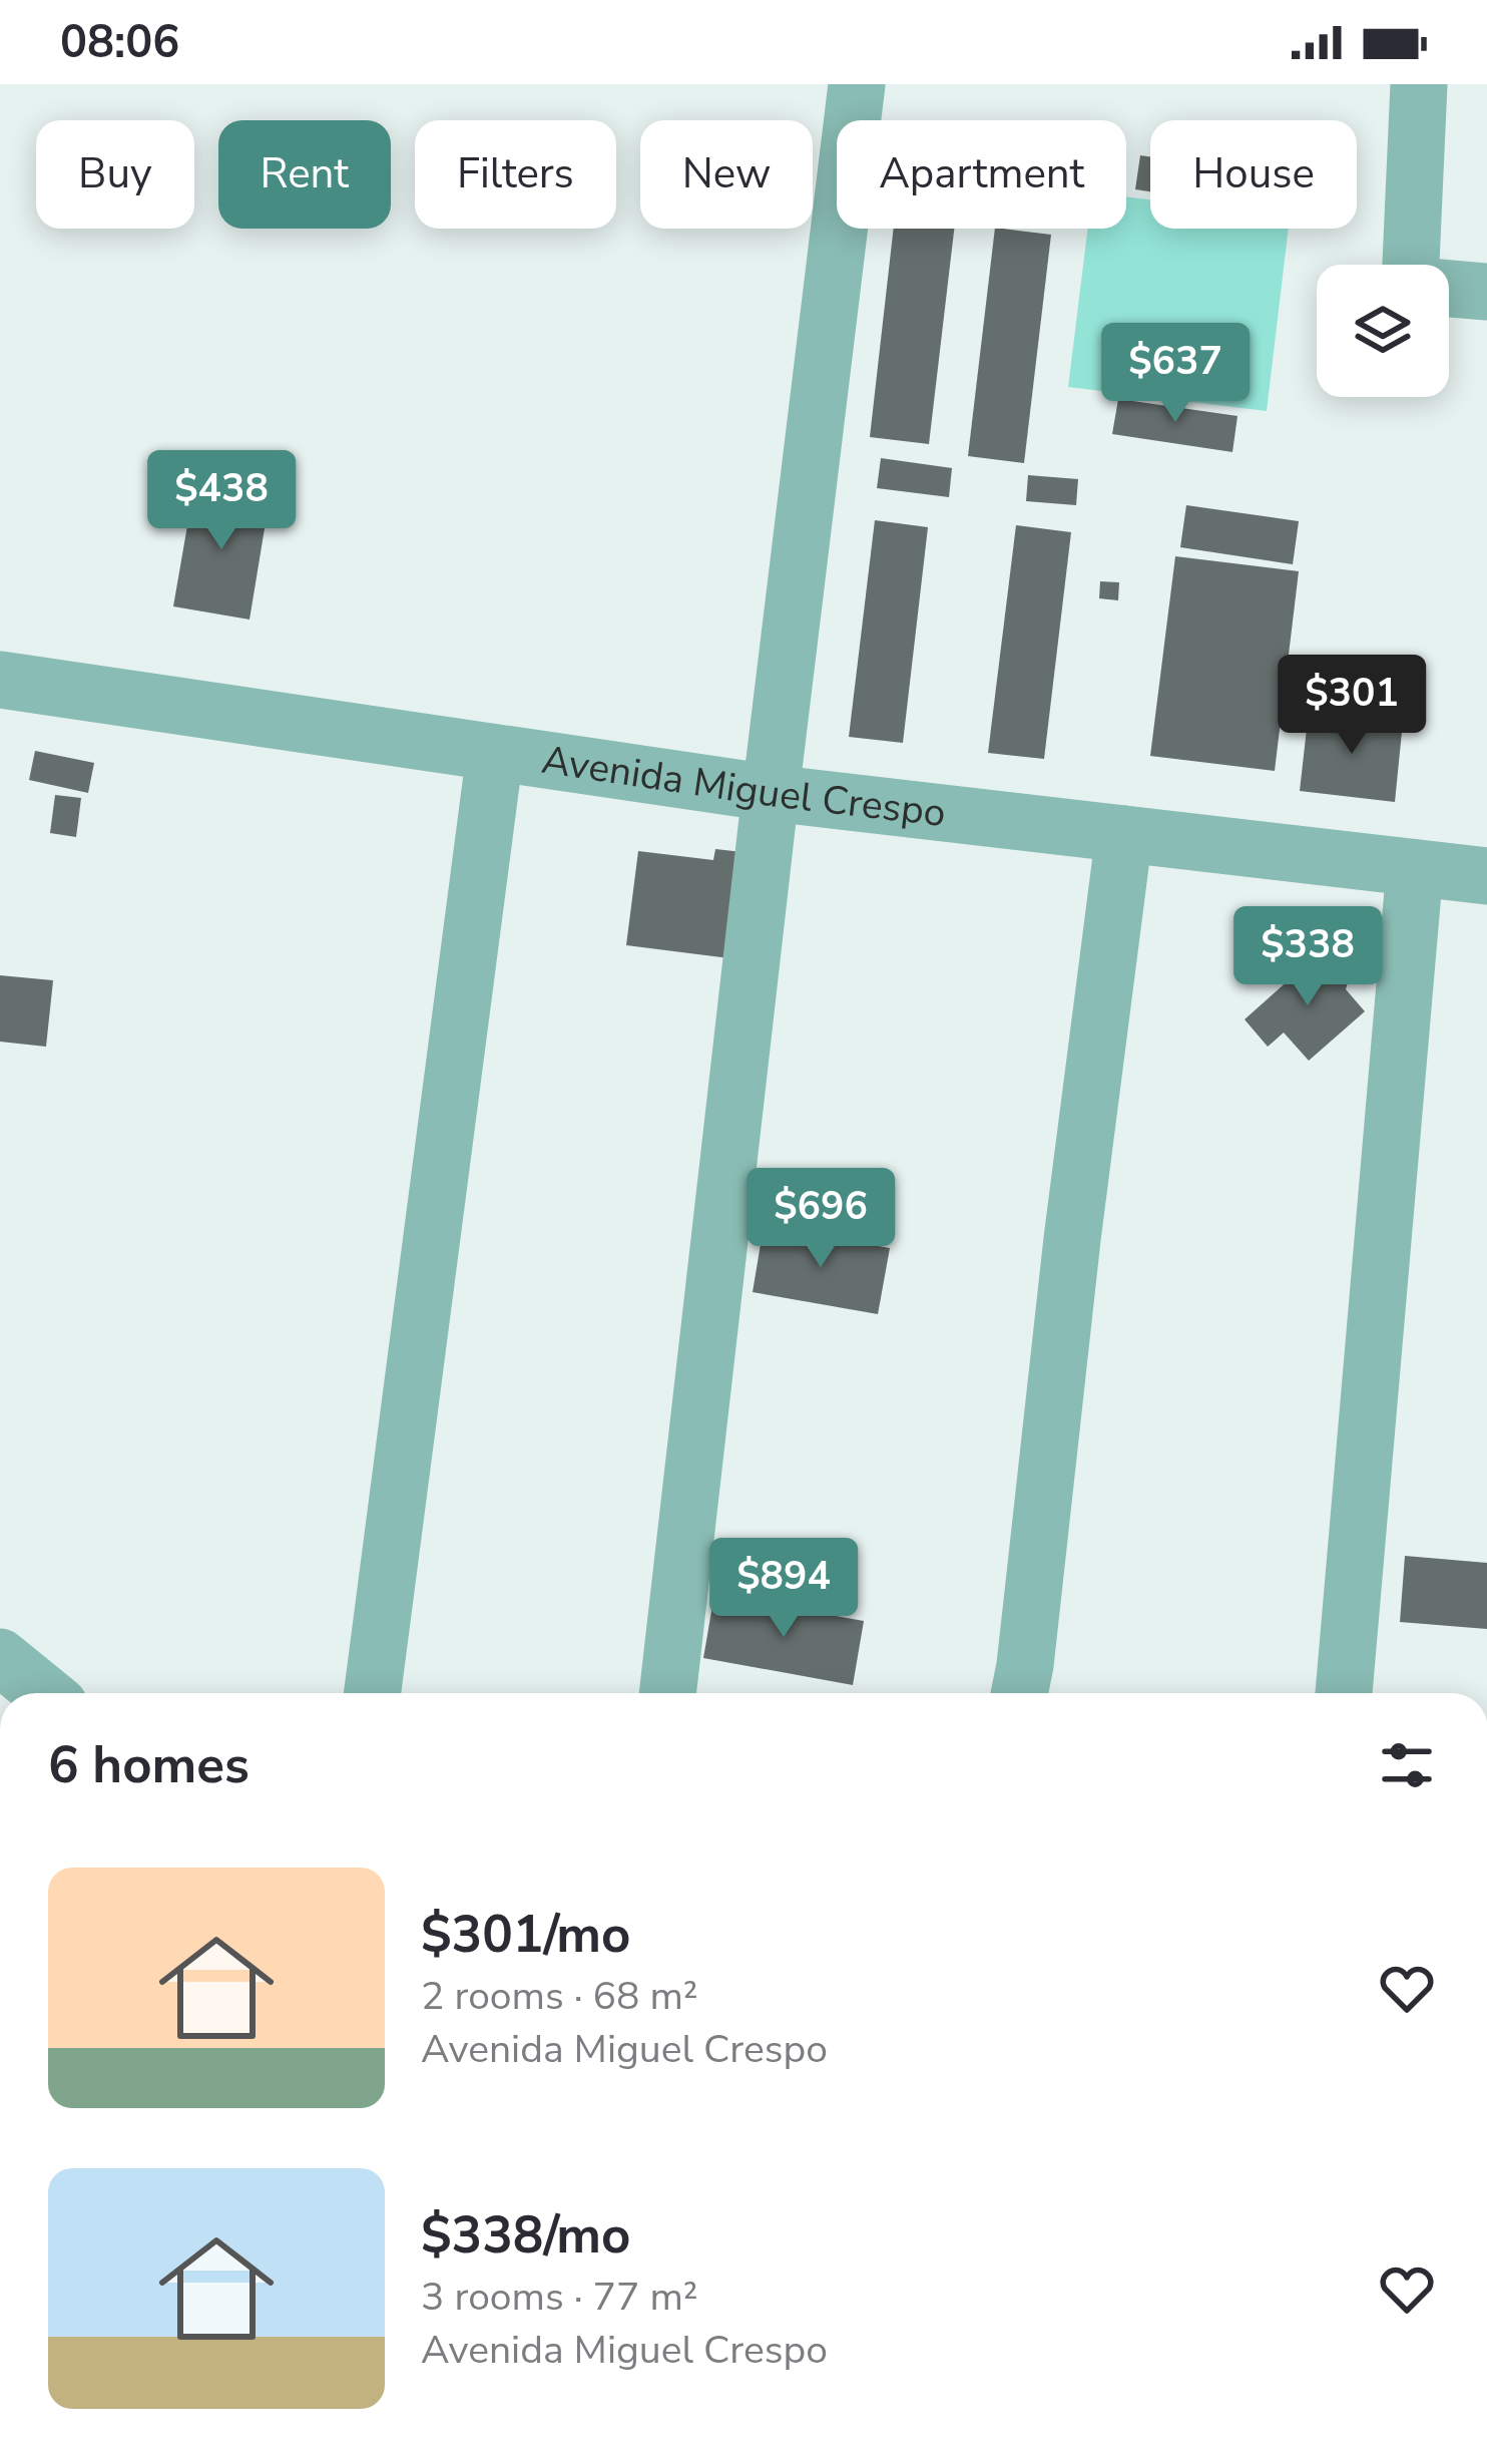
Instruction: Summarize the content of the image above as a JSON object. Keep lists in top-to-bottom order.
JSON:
{
  "streets": {
    "street": ["Avenida Miguel Crespo"]
  },
  "page": {
    "status": "08:06",
    "chip": [
      "Buy",
      "Rent",
      "Filters",
      "New",
      "Apartment",
      "House"
    ],
    "price": [
      "$637",
      "$438",
      "$301",
      "$338",
      "$696",
      "$894"
    ],
    "heading": "6 homes",
    "list": [
      {
        "name": "$301/mo",
        "note": "2 rooms · 68 m² · Avenida Miguel Crespo"
      },
      {
        "name": "$338/mo",
        "note": "3 rooms · 77 m² · Avenida Miguel Crespo"
      }
    ]
  }
}
